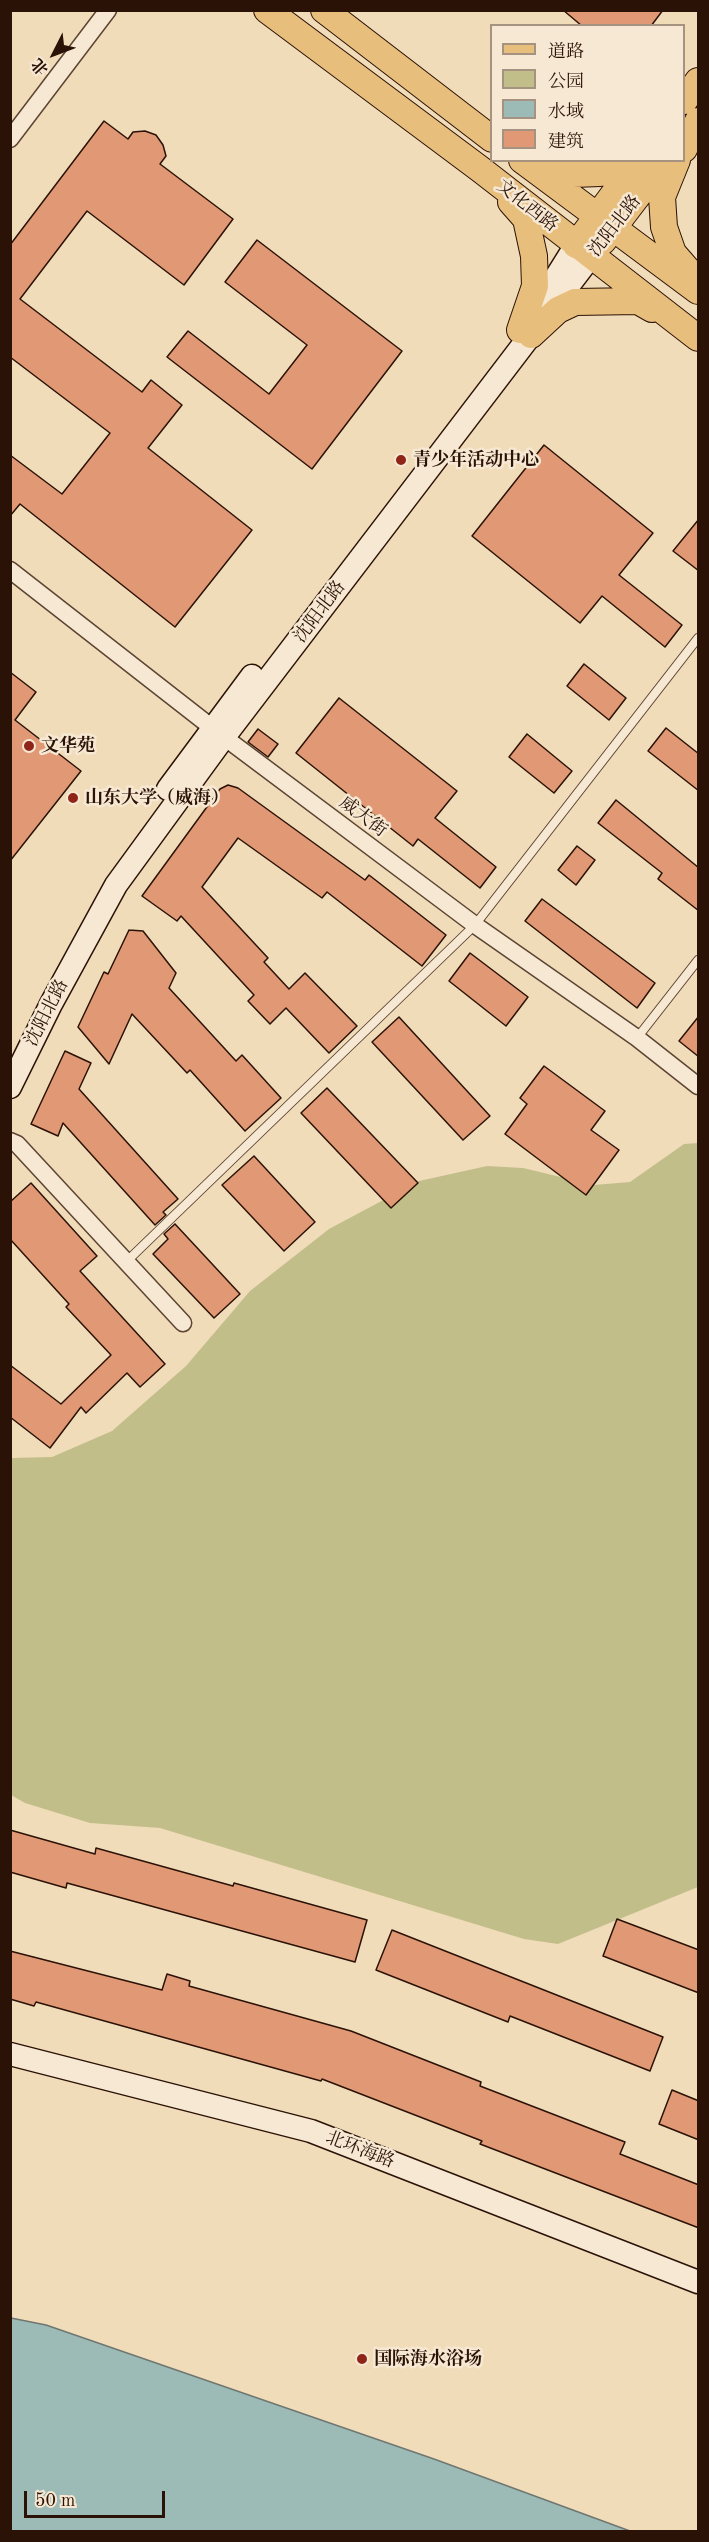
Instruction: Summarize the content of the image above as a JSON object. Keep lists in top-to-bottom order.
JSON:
{
  "streets": {
    "main road": ["文化西路", "沈阳北路"],
    "street": ["威大街", "北环海路"]
  },
  "crossings": [
    ["文化西路", "沈阳北路"],
    ["沈阳北路", "威大街"]
  ],
  "places": [
    "青少年活动中心",
    "文华苑",
    "山东大学（威海）",
    "国际海水浴场"
  ],
  "legend": [
    "道路",
    "公园",
    "水域",
    "建筑"
  ],
  "scale_bar": "50 m",
  "north": "bottom left"
}
